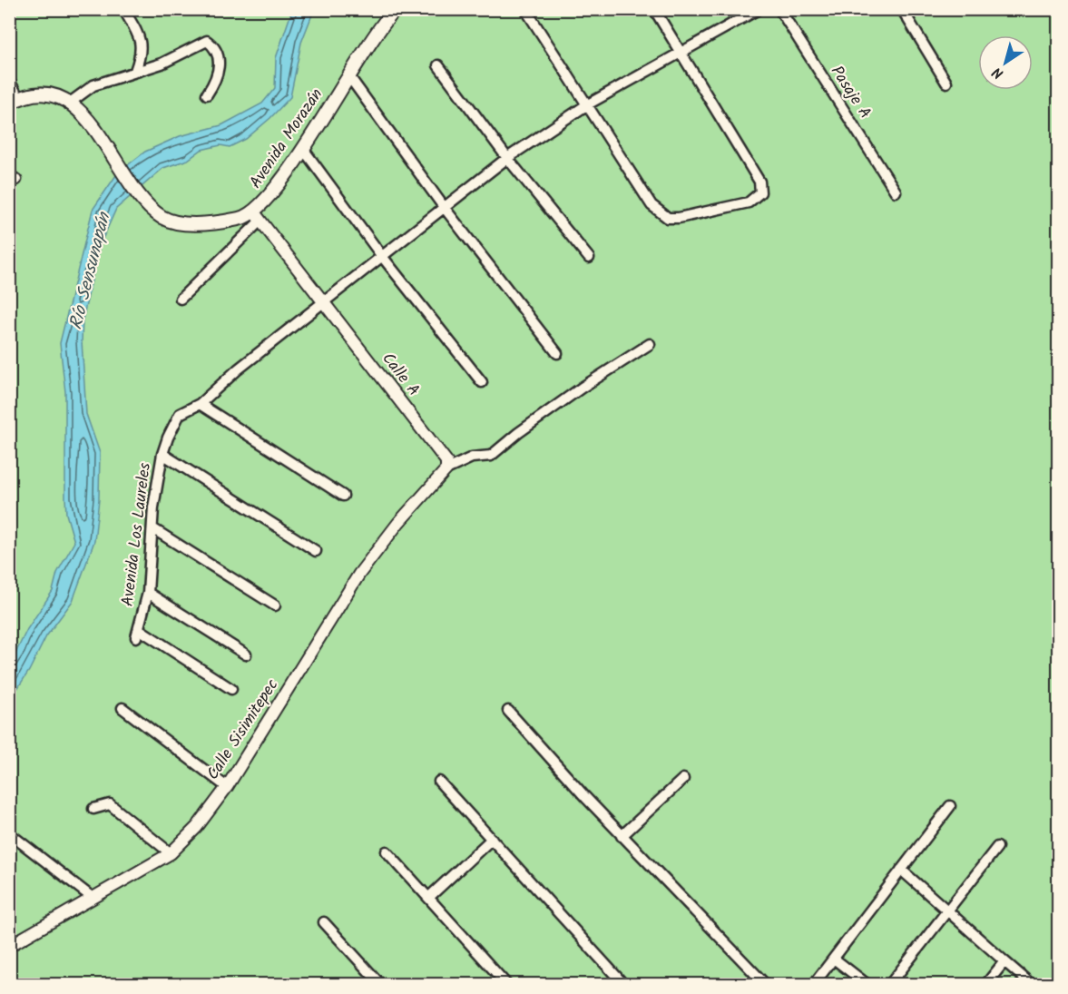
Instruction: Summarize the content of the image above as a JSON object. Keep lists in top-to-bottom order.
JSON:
{
  "streets": {
    "main road": ["Avenida Morazán"],
    "street": [
      "Pasaje A",
      "Calle A",
      "Avenida Los Laureles",
      "Calle Sisimitepec"
    ]
  },
  "crossings": [
    ["Avenida Morazán", "Calle A"],
    ["Calle A", "Avenida Los Laureles"],
    ["Calle A", "Calle Sisimitepec"]
  ],
  "water": ["Río Sensunapán"],
  "north": "bottom left"
}
